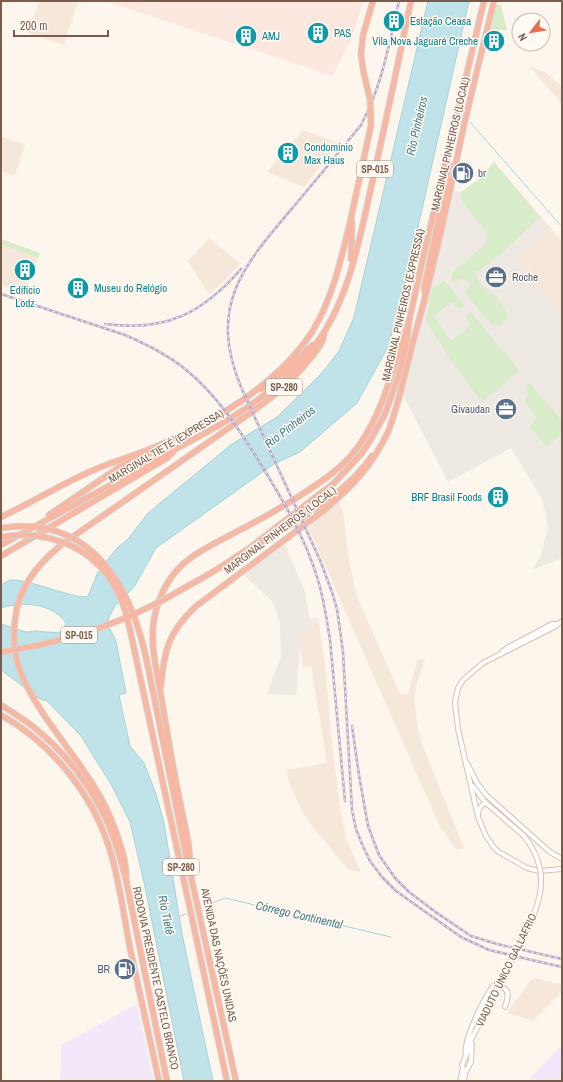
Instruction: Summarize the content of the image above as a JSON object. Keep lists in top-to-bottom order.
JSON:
{
  "streets": {
    "highway": [
      "MARGINAL PINHEIROS (LOCAL)",
      "SP-015",
      "MARGINAL PINHEIROS (EXPRESSA)",
      "SP-280",
      "MARGINAL TIETÊ (EXPRESSA)",
      "AVENIDA DAS NAÇÕES UNIDAS",
      "RODOVIA PRESIDENTE CASTELO BRANCO"
    ],
    "main road": ["VIADUTO ÚNICO GALLAFRIO"]
  },
  "crossings": [
    ["MARGINAL PINHEIROS (LOCAL)", "AVENIDA DAS NAÇÕES UNIDAS"],
    ["SP-015", "SP-280"],
    ["SP-015", "MARGINAL TIETÊ (EXPRESSA)"],
    ["SP-280", "MARGINAL TIETÊ (EXPRESSA)"],
    ["SP-280", "RODOVIA PRESIDENTE CASTELO BRANCO"]
  ],
  "water": ["Rio Pinheiros", "Rio Tietê", "Córrego Continental"],
  "places": {
    "building": [
      "Estação Ceasa",
      "PAS",
      "AMJ",
      "Vila Nova Jaguaré Creche",
      "Condomínio Max Haus",
      "Edifício Lodz",
      "Museu do Relógio",
      "BRF Brasil Foods"
    ],
    "fuel station": ["br", "BR"],
    "office": ["Roche", "Givaudan"]
  },
  "scale_bar": "200 m",
  "north": "bottom left"
}
